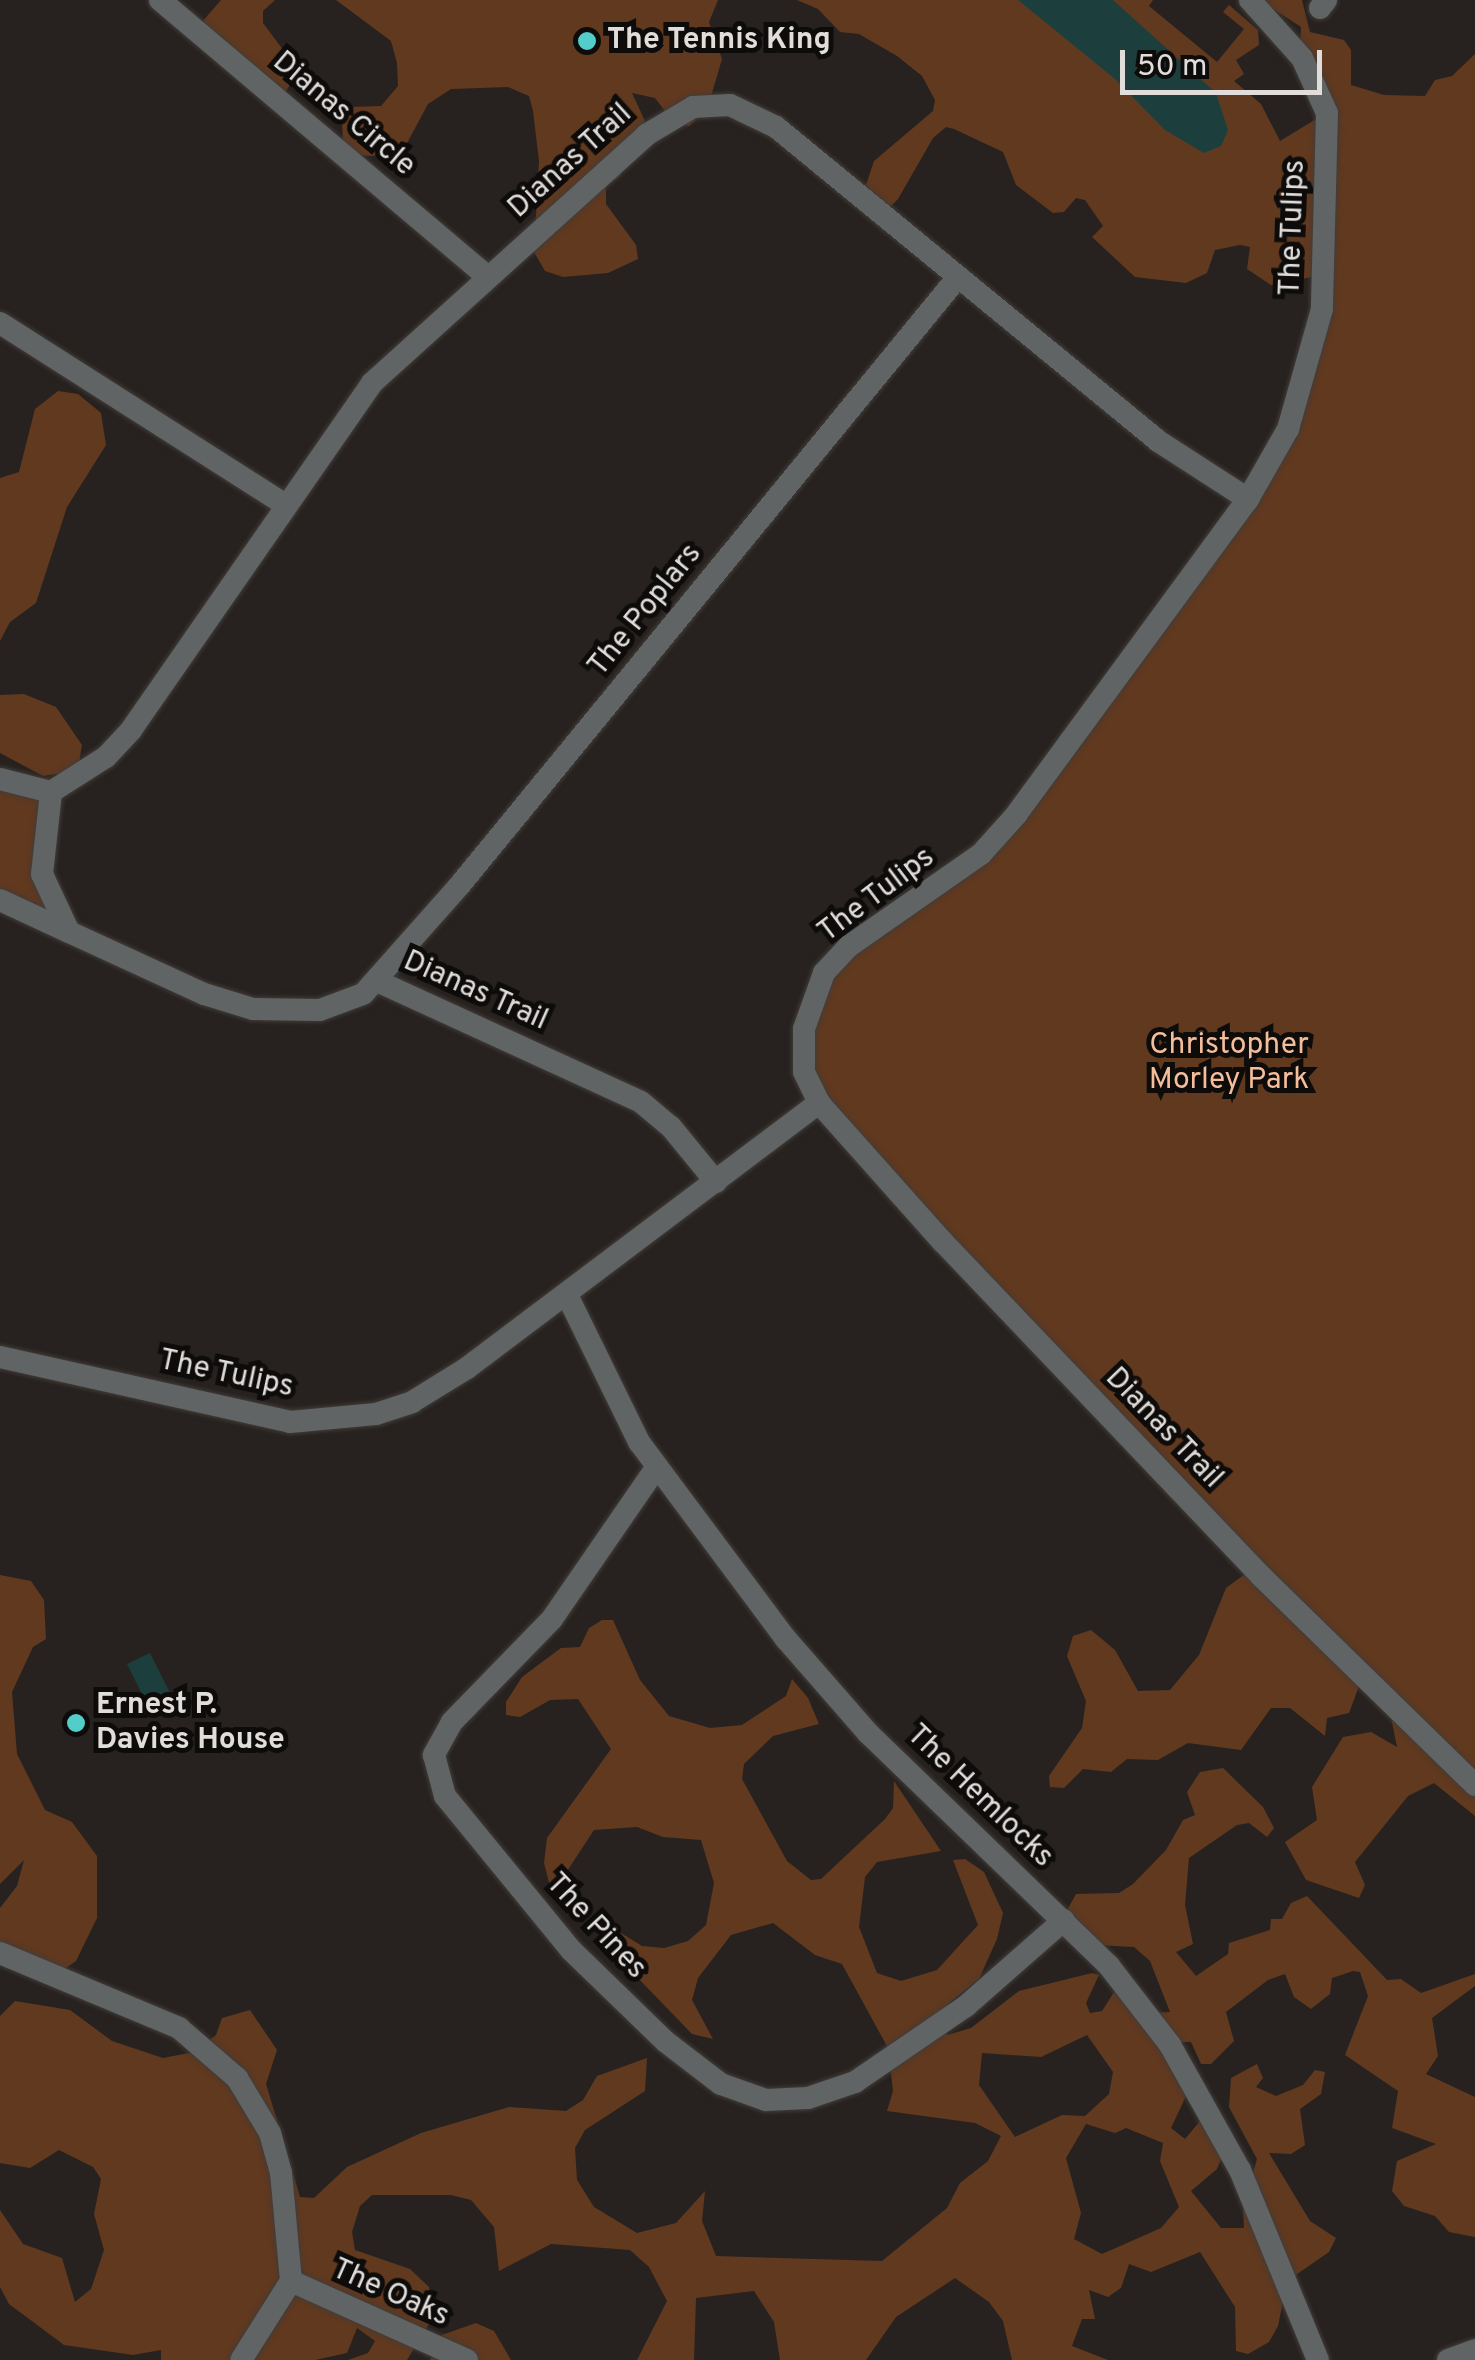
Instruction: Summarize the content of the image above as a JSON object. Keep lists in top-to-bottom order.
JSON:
{
  "streets": {
    "street": [
      "Dianas Circle",
      "Dianas Trail",
      "The Tulips",
      "The Poplars",
      "The Hemlocks",
      "The Pines",
      "The Oaks"
    ]
  },
  "crossings": [
    ["Dianas Circle", "Dianas Trail"],
    ["Dianas Trail", "The Tulips"],
    ["Dianas Trail", "The Poplars"],
    ["The Tulips", "The Hemlocks"],
    ["The Hemlocks", "The Pines"]
  ],
  "parks": ["Christopher Morley Park"],
  "places": ["The Tennis King", "Ernest P. Davies House"],
  "scale_bar": "50 m"
}
